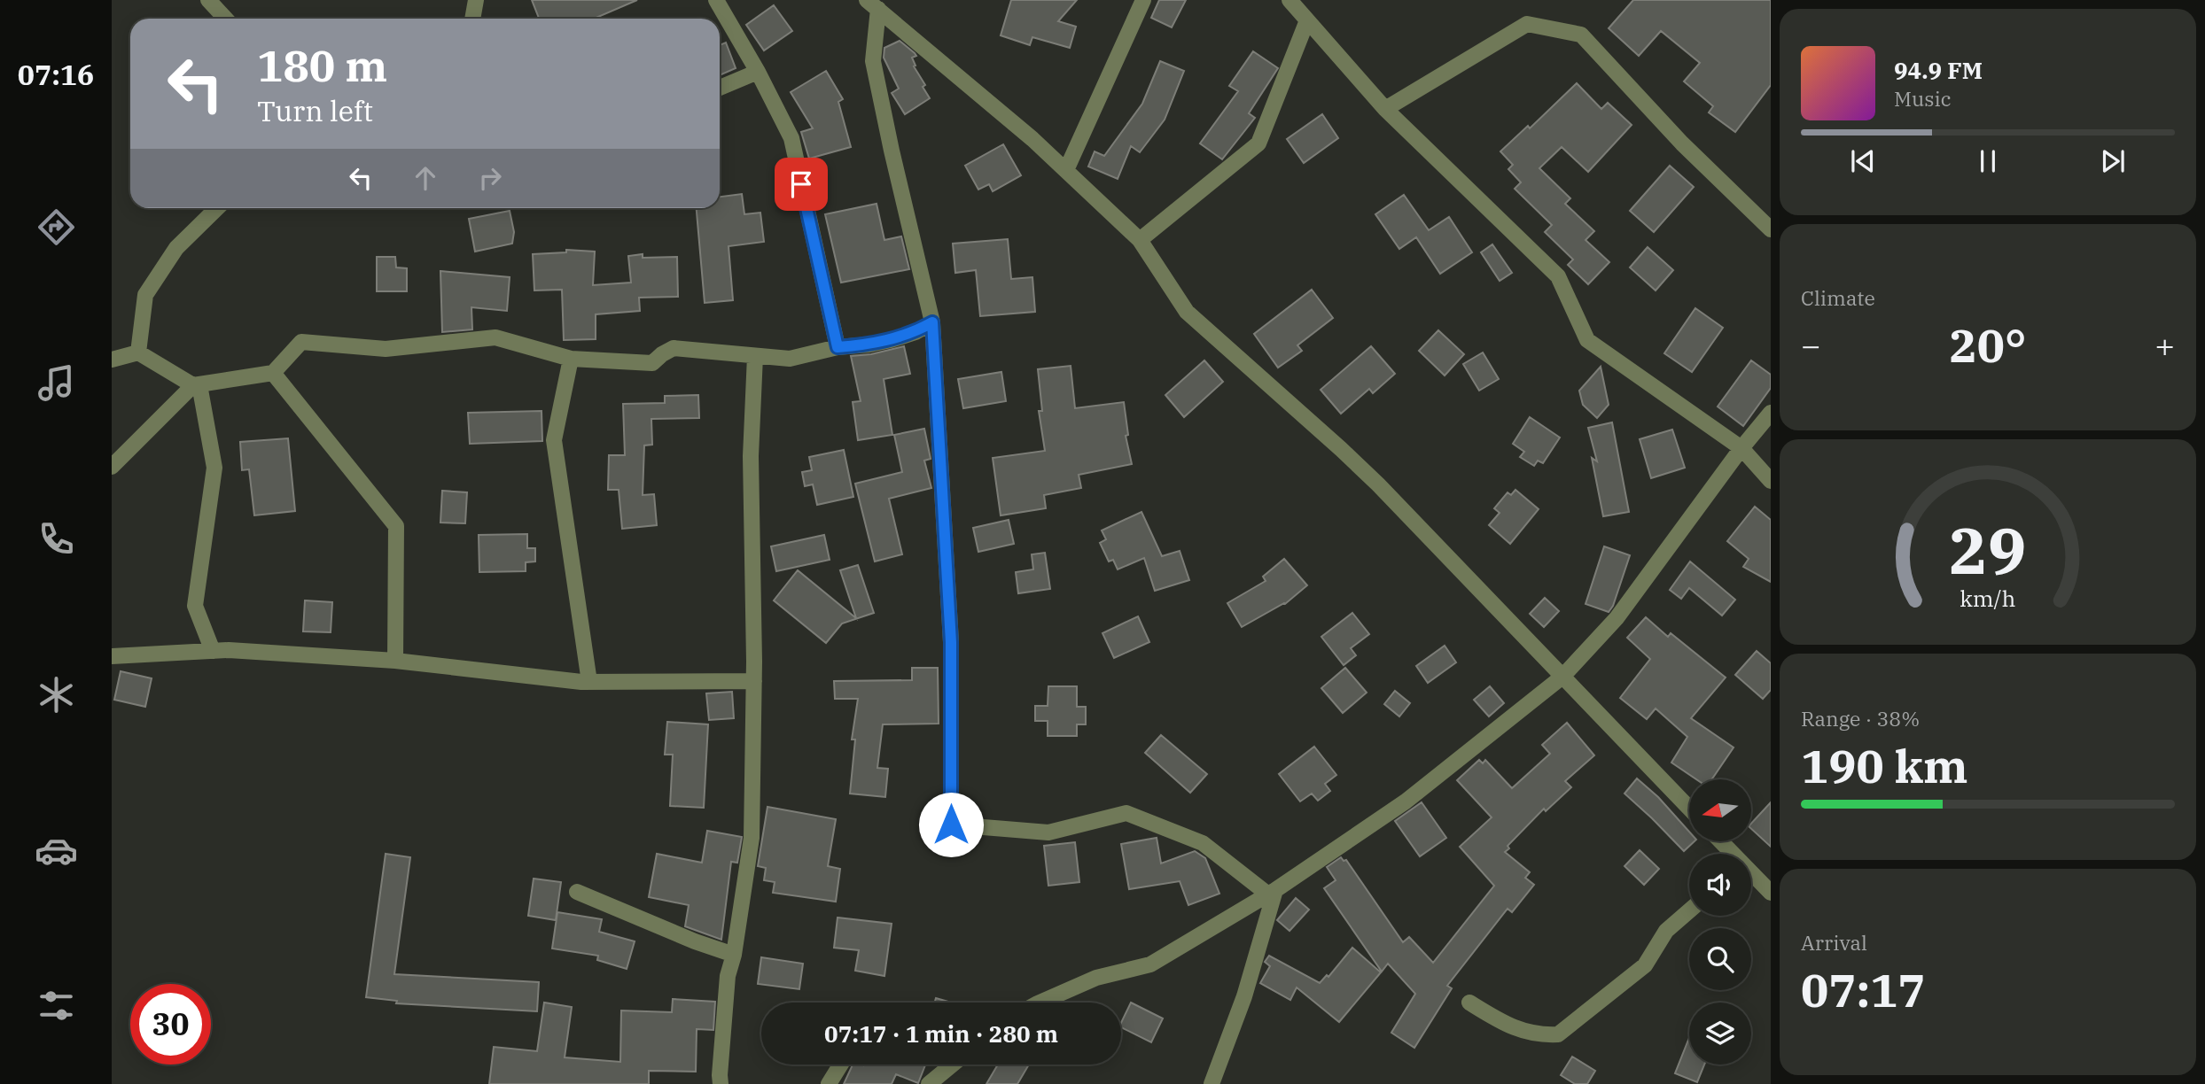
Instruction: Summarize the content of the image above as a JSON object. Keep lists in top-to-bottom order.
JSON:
{
  "north": "left",
  "page": {
    "tabs": "07:16",
    "turn": ["180 m", "Turn left"],
    "song": ["94.9 FM", "Music"],
    "tile": [
      "Climate",
      ["Range · 38%", "190 km"],
      ["Arrival", "07:17"]
    ],
    "heat": ["−", "20°", "+"],
    "limit": "30",
    "trip": "07:17 · 1 min · 280 m",
    "gauge": ["29", "km/h"]
  }
}
